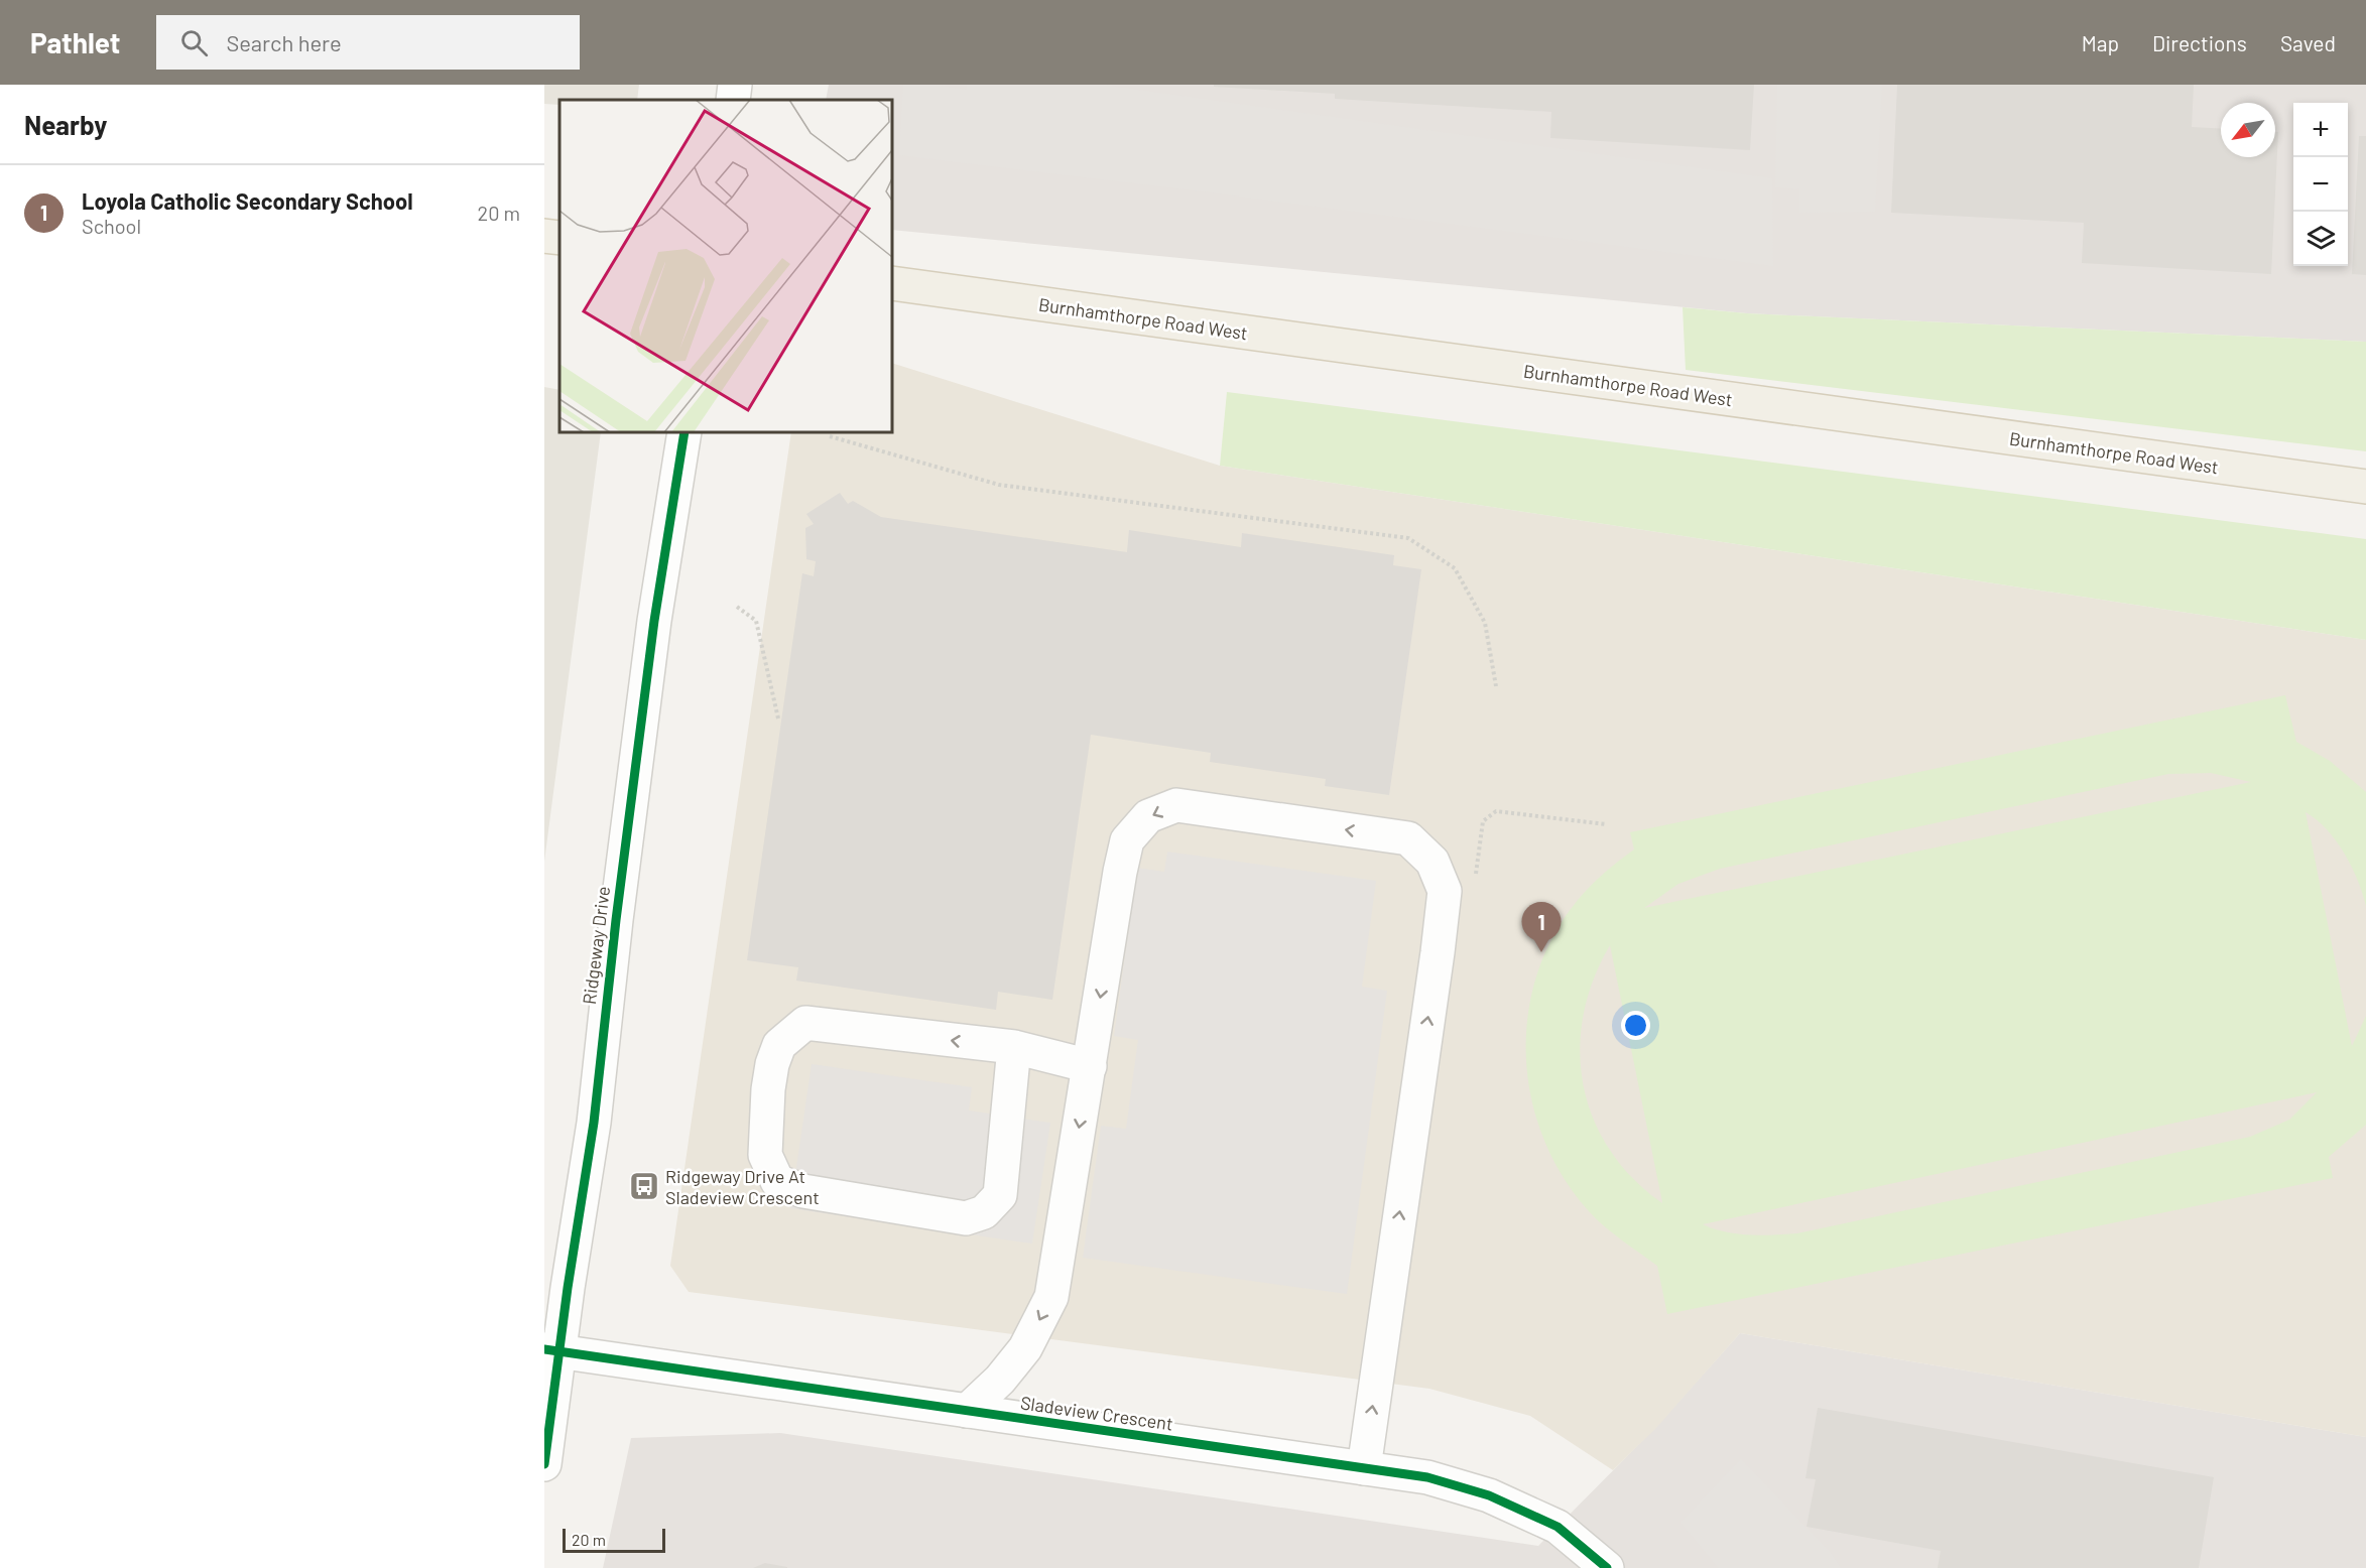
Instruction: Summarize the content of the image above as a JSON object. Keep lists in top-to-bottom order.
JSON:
{
  "streets": {
    "main road": ["Burnhamthorpe Road West"],
    "street": ["Ridgeway Drive", "Sladeview Crescent"]
  },
  "crossings": [
    ["Ridgeway Drive", "Sladeview Crescent"]
  ],
  "places": {
    "bus stop": ["Ridgeway Drive At Sladeview Crescent"]
  },
  "scale_bar": "20 m",
  "north": "bottom left",
  "page": {
    "header": "Pathlet",
    "search": "Search here",
    "nav": ["Map", "Directions", "Saved"],
    "heading": "Nearby",
    "map_buttons": ["+", "−"],
    "list": [
      {
        "mark": "1",
        "name": "Loyola Catholic Secondary School",
        "note": "School",
        "value": "20 m"
      }
    ],
    "pins": "1",
    "scale": "20 m"
  }
}
